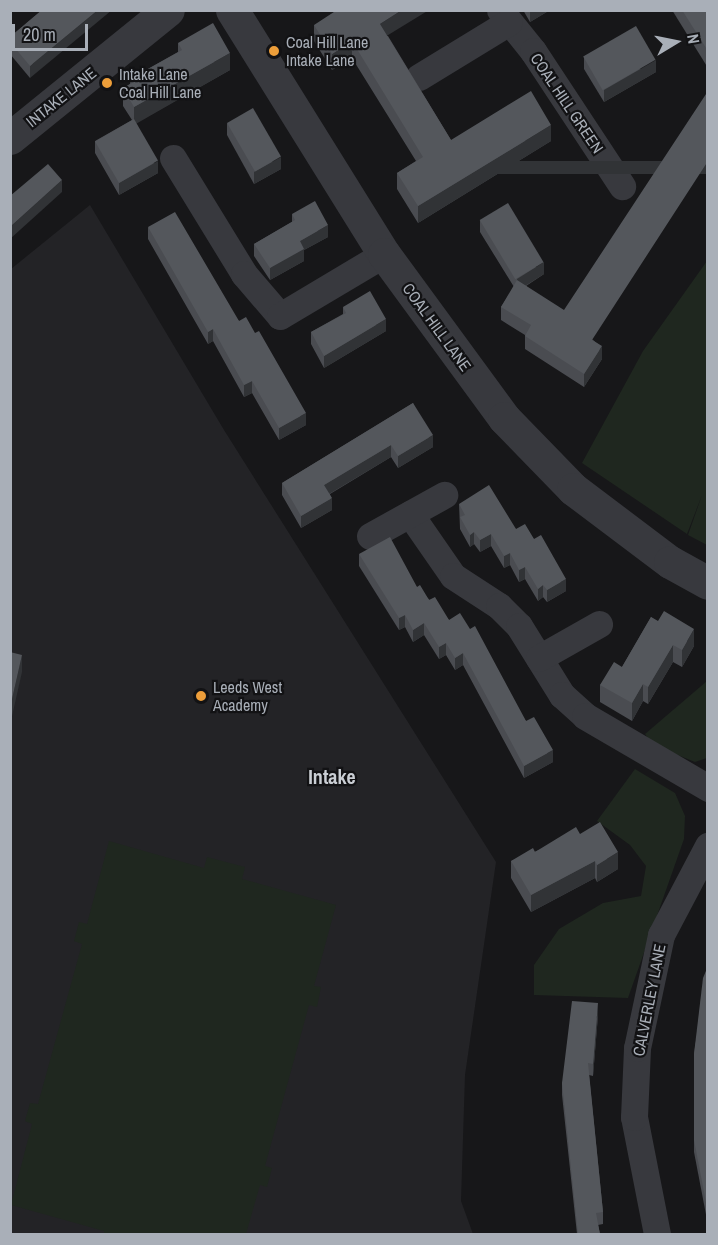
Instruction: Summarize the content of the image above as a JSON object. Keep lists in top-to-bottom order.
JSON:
{
  "streets": {
    "street": [
      "INTAKE LANE",
      "COAL HILL GREEN",
      "COAL HILL LANE",
      "CALVERLEY LANE"
    ]
  },
  "districts": ["Intake"],
  "places": ["Coal Hill Lane Intake Lane", "Intake Lane Coal Hill Lane", "Leeds West Academy"],
  "scale_bar": "20 m",
  "north": "right"
}
